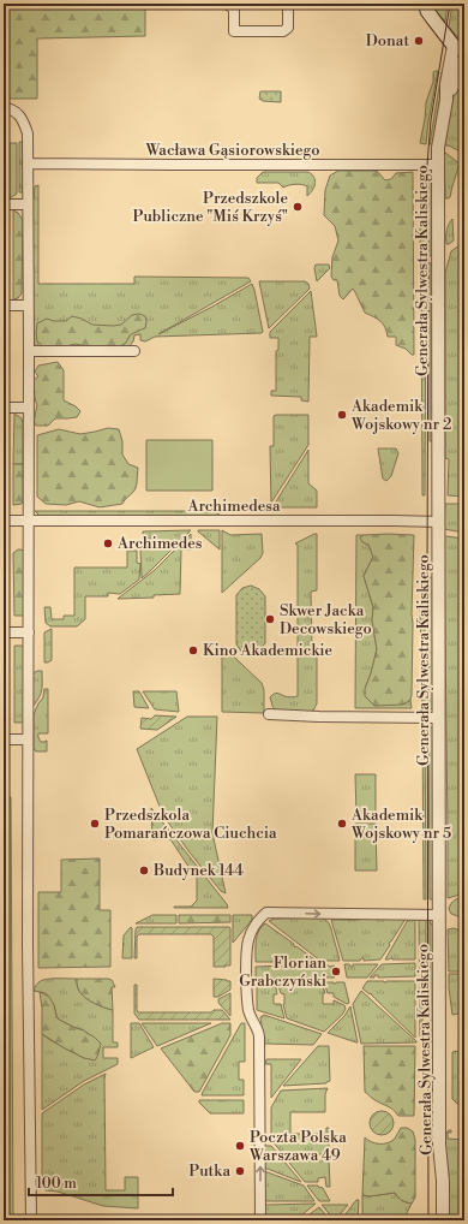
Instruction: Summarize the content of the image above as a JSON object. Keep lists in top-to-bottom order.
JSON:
{
  "streets": {
    "street": ["Wacława Gąsiorowskiego", "Generała Sylwestra Kaliskiego", "Archimedesa"]
  },
  "crossings": [
    ["Wacława Gąsiorowskiego", "Generała Sylwestra Kaliskiego"],
    ["Generała Sylwestra Kaliskiego", "Archimedesa"]
  ],
  "places": [
    "Donat",
    "Przedszkole Publiczne \"Miś Krzyś\"",
    "Akademik Wojskowy nr 2",
    "Archimedes",
    "Skwer Jacka Decowskiego",
    "Kino Akademickie",
    "Przedszkola Pomarańczowa Ciuchcia",
    "Akademik Wojskowy nr 5",
    "Budynek 144",
    "Florian Grabczyński",
    "Poczta Polska Warszawa 49",
    "Putka"
  ],
  "scale_bar": "100 m"
}
